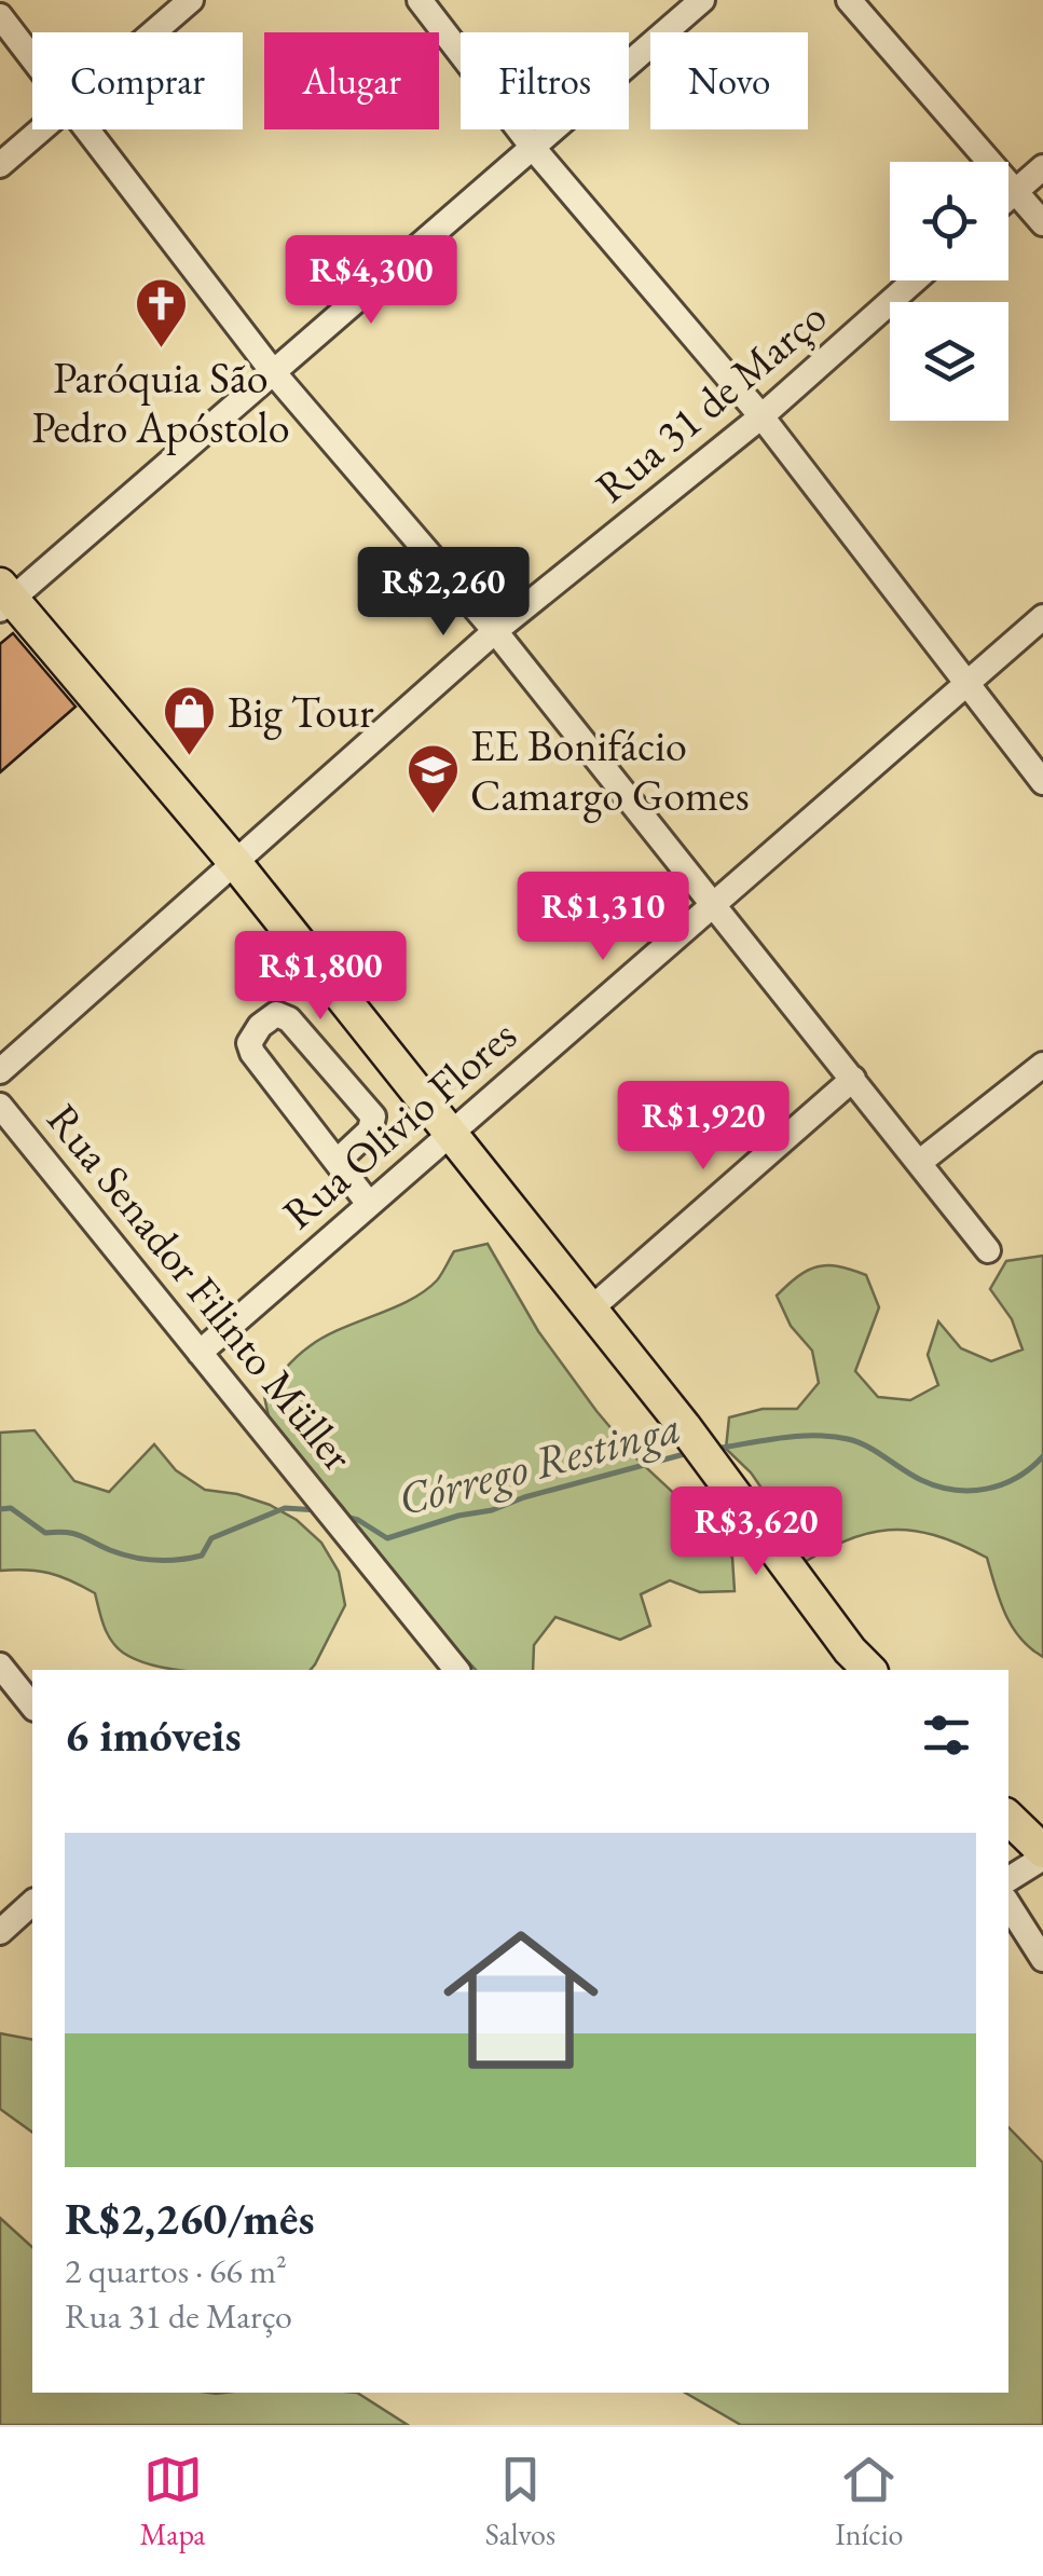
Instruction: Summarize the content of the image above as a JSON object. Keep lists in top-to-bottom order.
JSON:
{
  "streets": {
    "street": ["Rua 31 de Março", "Rua Olivio Flores", "Rua Senador Filinto Müller"]
  },
  "crossings": [
    ["Rua Olivio Flores", "Rua Senador Filinto Müller"]
  ],
  "water": ["Córrego Restinga"],
  "places": {
    "church": ["Paróquia São Pedro Apóstolo"],
    "shop": ["Big Tour"],
    "school or university": ["EE Bonifácio Camargo Gomes"]
  },
  "page": {
    "chip": [
      "Comprar",
      "Alugar",
      "Filtros",
      "Novo"
    ],
    "price": [
      "R$4,300",
      "R$2,260",
      "R$1,310",
      "R$1,800",
      "R$1,920",
      "R$3,620"
    ],
    "heading": "6 imóveis",
    "list": [
      {
        "name": "R$2,260/mês",
        "note": "2 quartos · 66 m² · Rua 31 de Março"
      }
    ],
    "tabs": ["Mapa", "Salvos", "Início"]
  }
}
